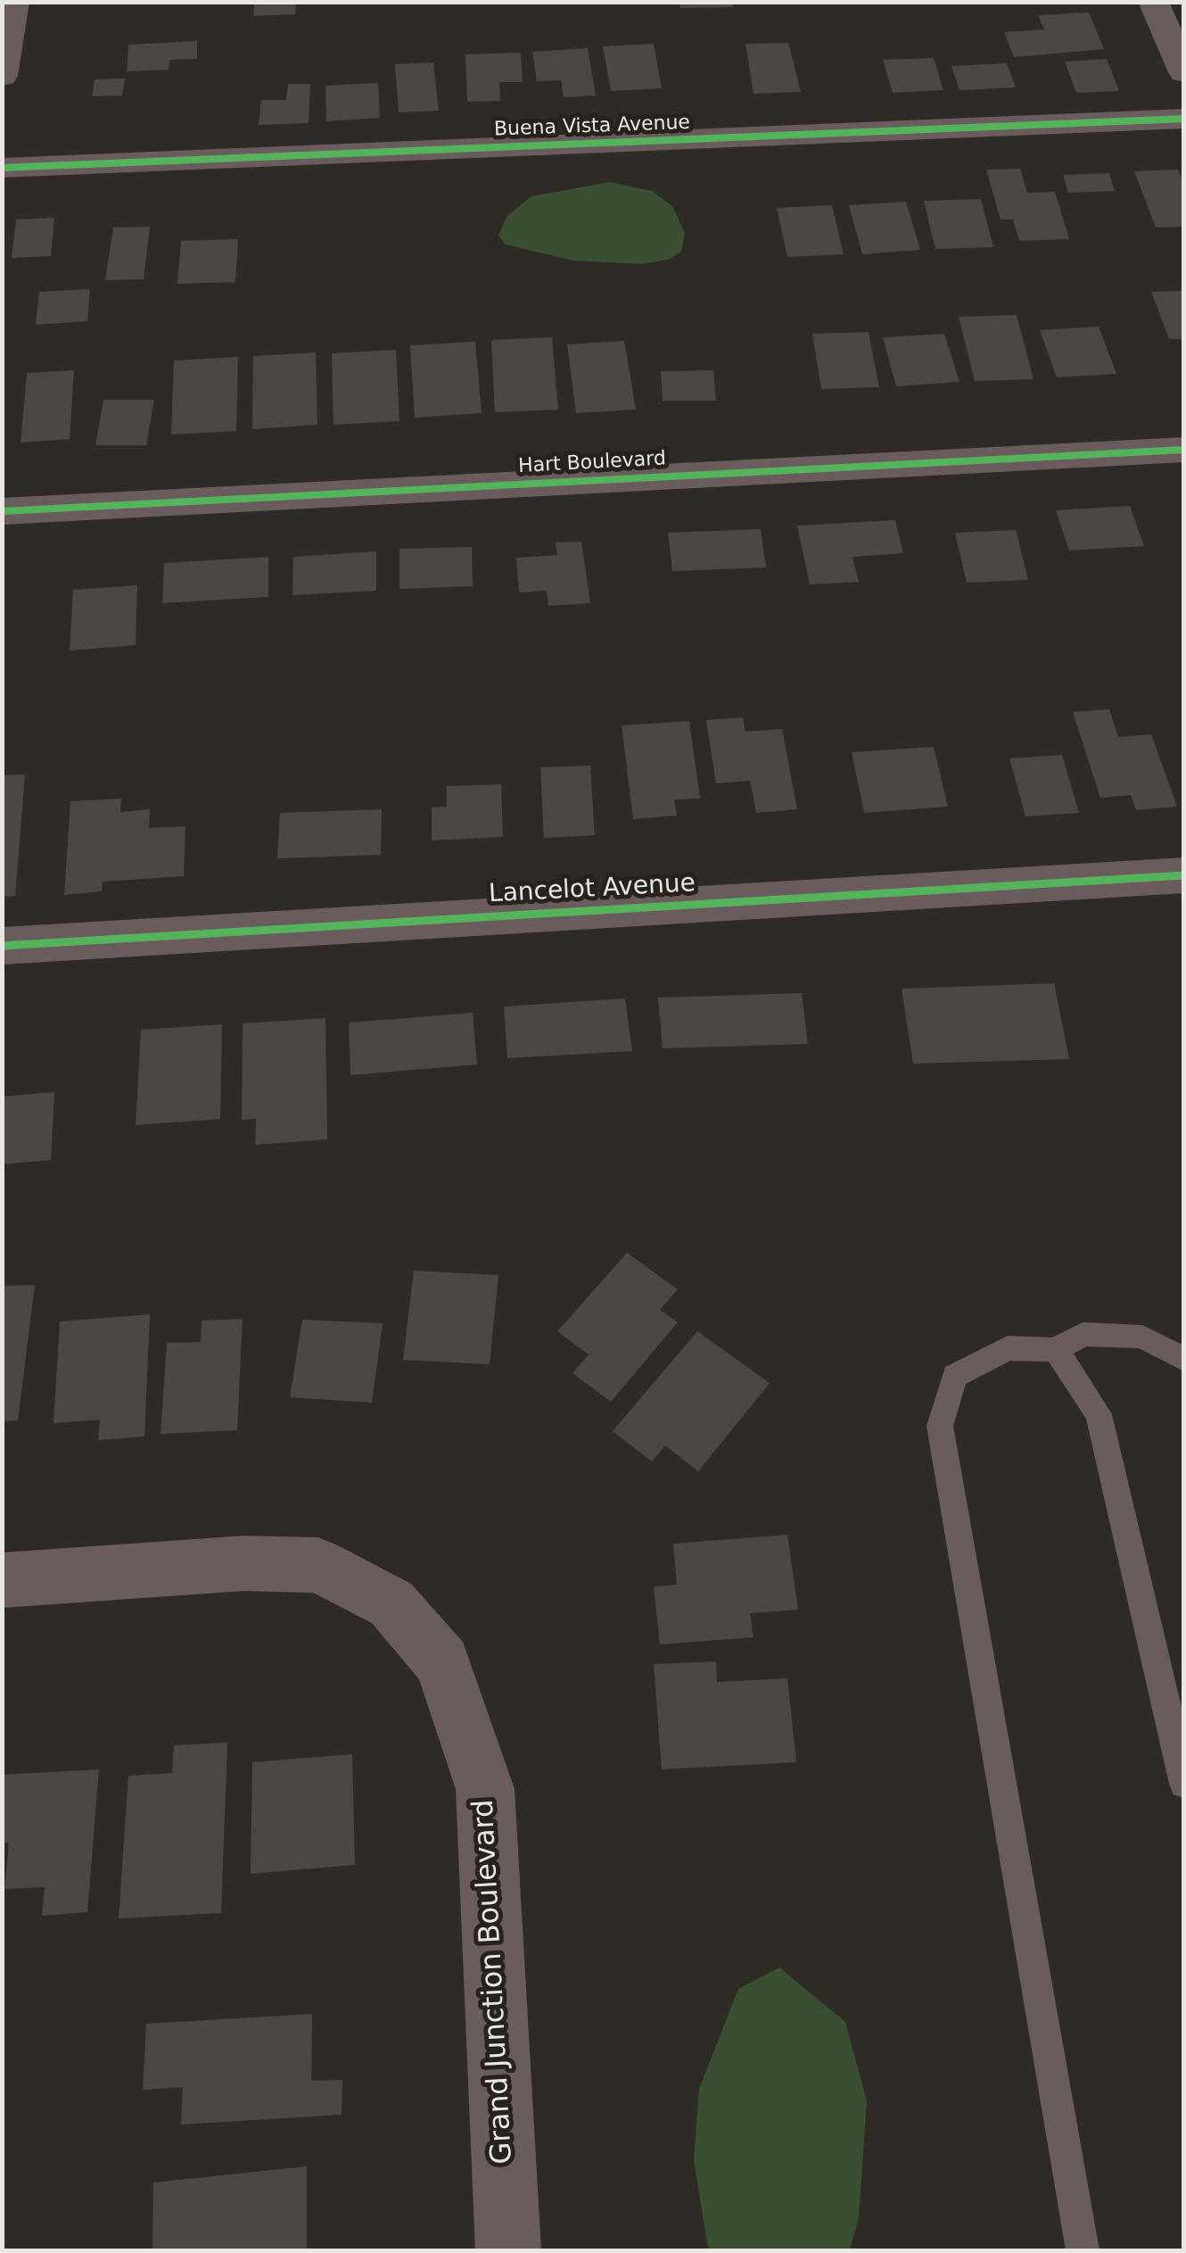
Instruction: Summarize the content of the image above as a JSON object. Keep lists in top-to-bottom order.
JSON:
{
  "streets": {
    "street": [
      "Buena Vista Avenue",
      "Hart Boulevard",
      "Lancelot Avenue",
      "Grand Junction Boulevard"
    ]
  }
}
